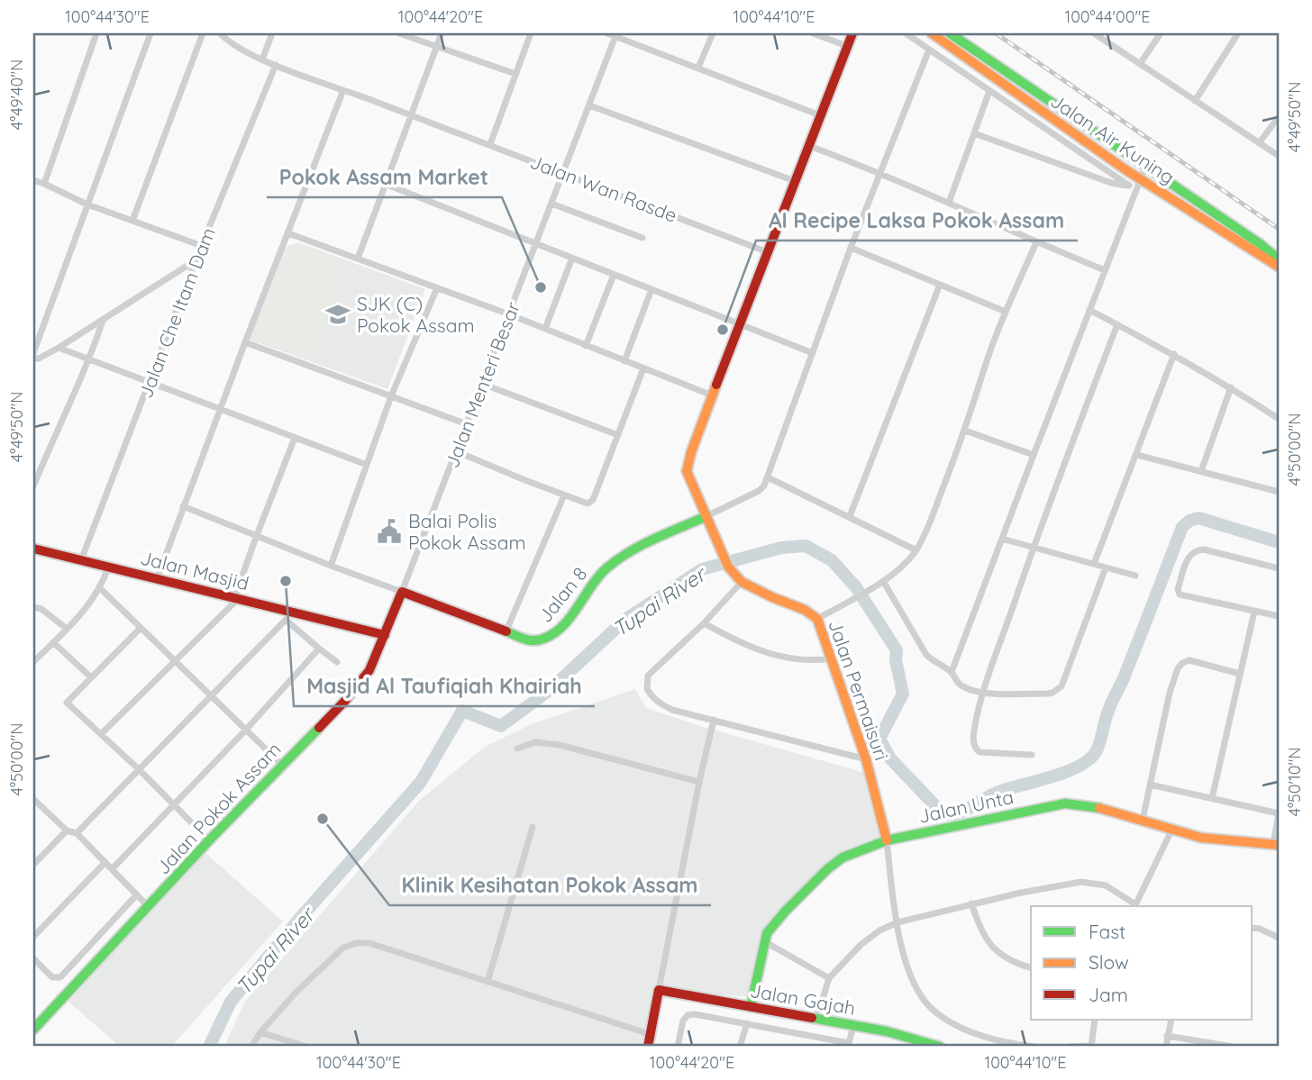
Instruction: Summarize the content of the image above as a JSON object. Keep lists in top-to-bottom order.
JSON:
{
  "streets": {
    "street": [
      "Jalan Air Kuning",
      "Jalan Wan Rasde",
      "Jalan Che Itam Dam",
      "Jalan Menteri Besar",
      "Jalan Masjid",
      "Jalan 8",
      "Jalan Permaisuri",
      "Jalan Unta",
      "Jalan Pokok Assam",
      "Jalan Gajah"
    ]
  },
  "crossings": [
    ["Jalan Wan Rasde", "Jalan Che Itam Dam"],
    ["Jalan Wan Rasde", "Jalan Menteri Besar"],
    ["Jalan Wan Rasde", "Jalan Permaisuri"],
    ["Jalan Che Itam Dam", "Jalan Masjid"],
    ["Jalan Menteri Besar", "Jalan 8"],
    ["Jalan Menteri Besar", "Jalan Pokok Assam"],
    ["Jalan Masjid", "Jalan Pokok Assam"],
    ["Jalan 8", "Jalan Permaisuri"],
    ["Jalan 8", "Jalan Pokok Assam"],
    ["Jalan Permaisuri", "Jalan Unta"],
    ["Jalan Unta", "Jalan Gajah"]
  ],
  "water": ["Tupai River"],
  "places": {
    "other": [
      "Pokok Assam Market",
      "AI Recipe Laksa Pokok Assam",
      "Masjid Al Taufiqiah Khairiah",
      "Klinik Kesihatan Pokok Assam"
    ],
    "school or university": ["SJK (C) Pokok Assam"],
    "public building": ["Balai Polis Pokok Assam"]
  },
  "legend": ["Fast", "Slow", "Jam"],
  "coordinates": [
    "100°44'30\"E",
    "100°44'20\"E",
    "100°44'10\"E",
    "100°44'00\"E",
    "4°49'40\"N",
    "4°49'50\"N",
    "4°50'00\"N",
    "4°50'10\"N"
  ]
}
